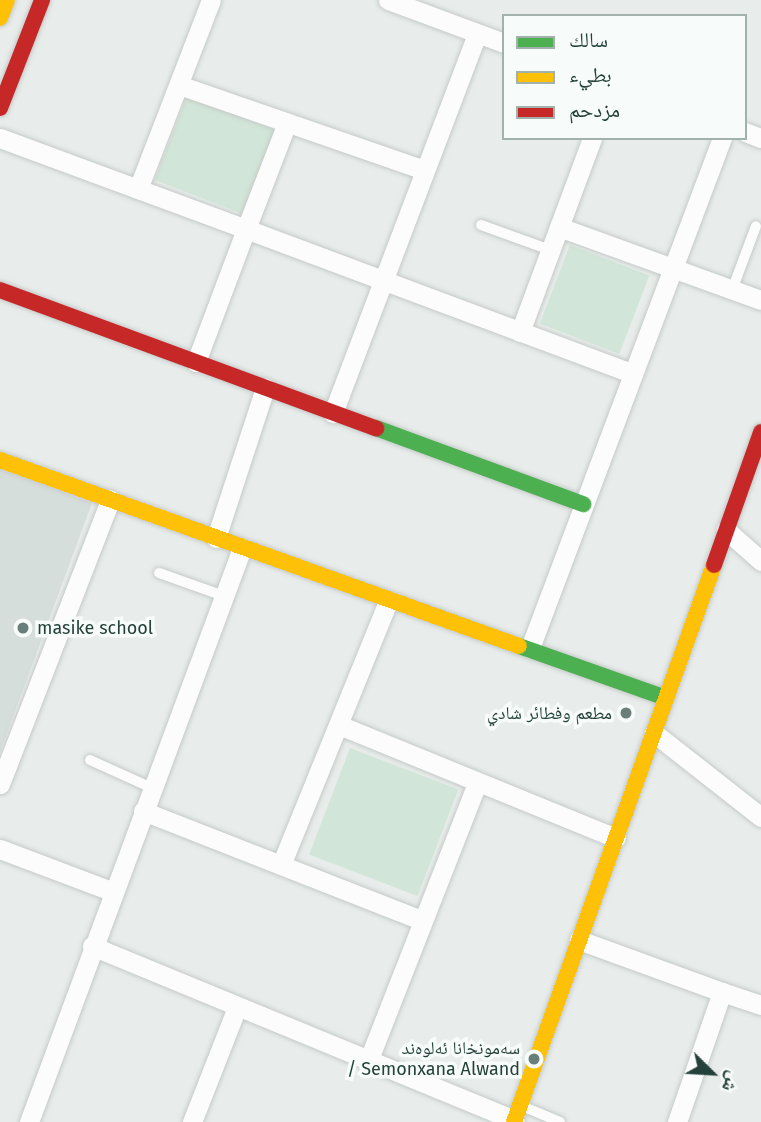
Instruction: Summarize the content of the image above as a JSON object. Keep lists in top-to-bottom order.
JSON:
{
  "places": ["masike school", "مطعم وفطائر شادي", "سەمونخانا ئەلوەند / Semonxana Alwand"],
  "legend": ["سالك", "بطيء", "مزدحم"],
  "north": "bottom right"
}
